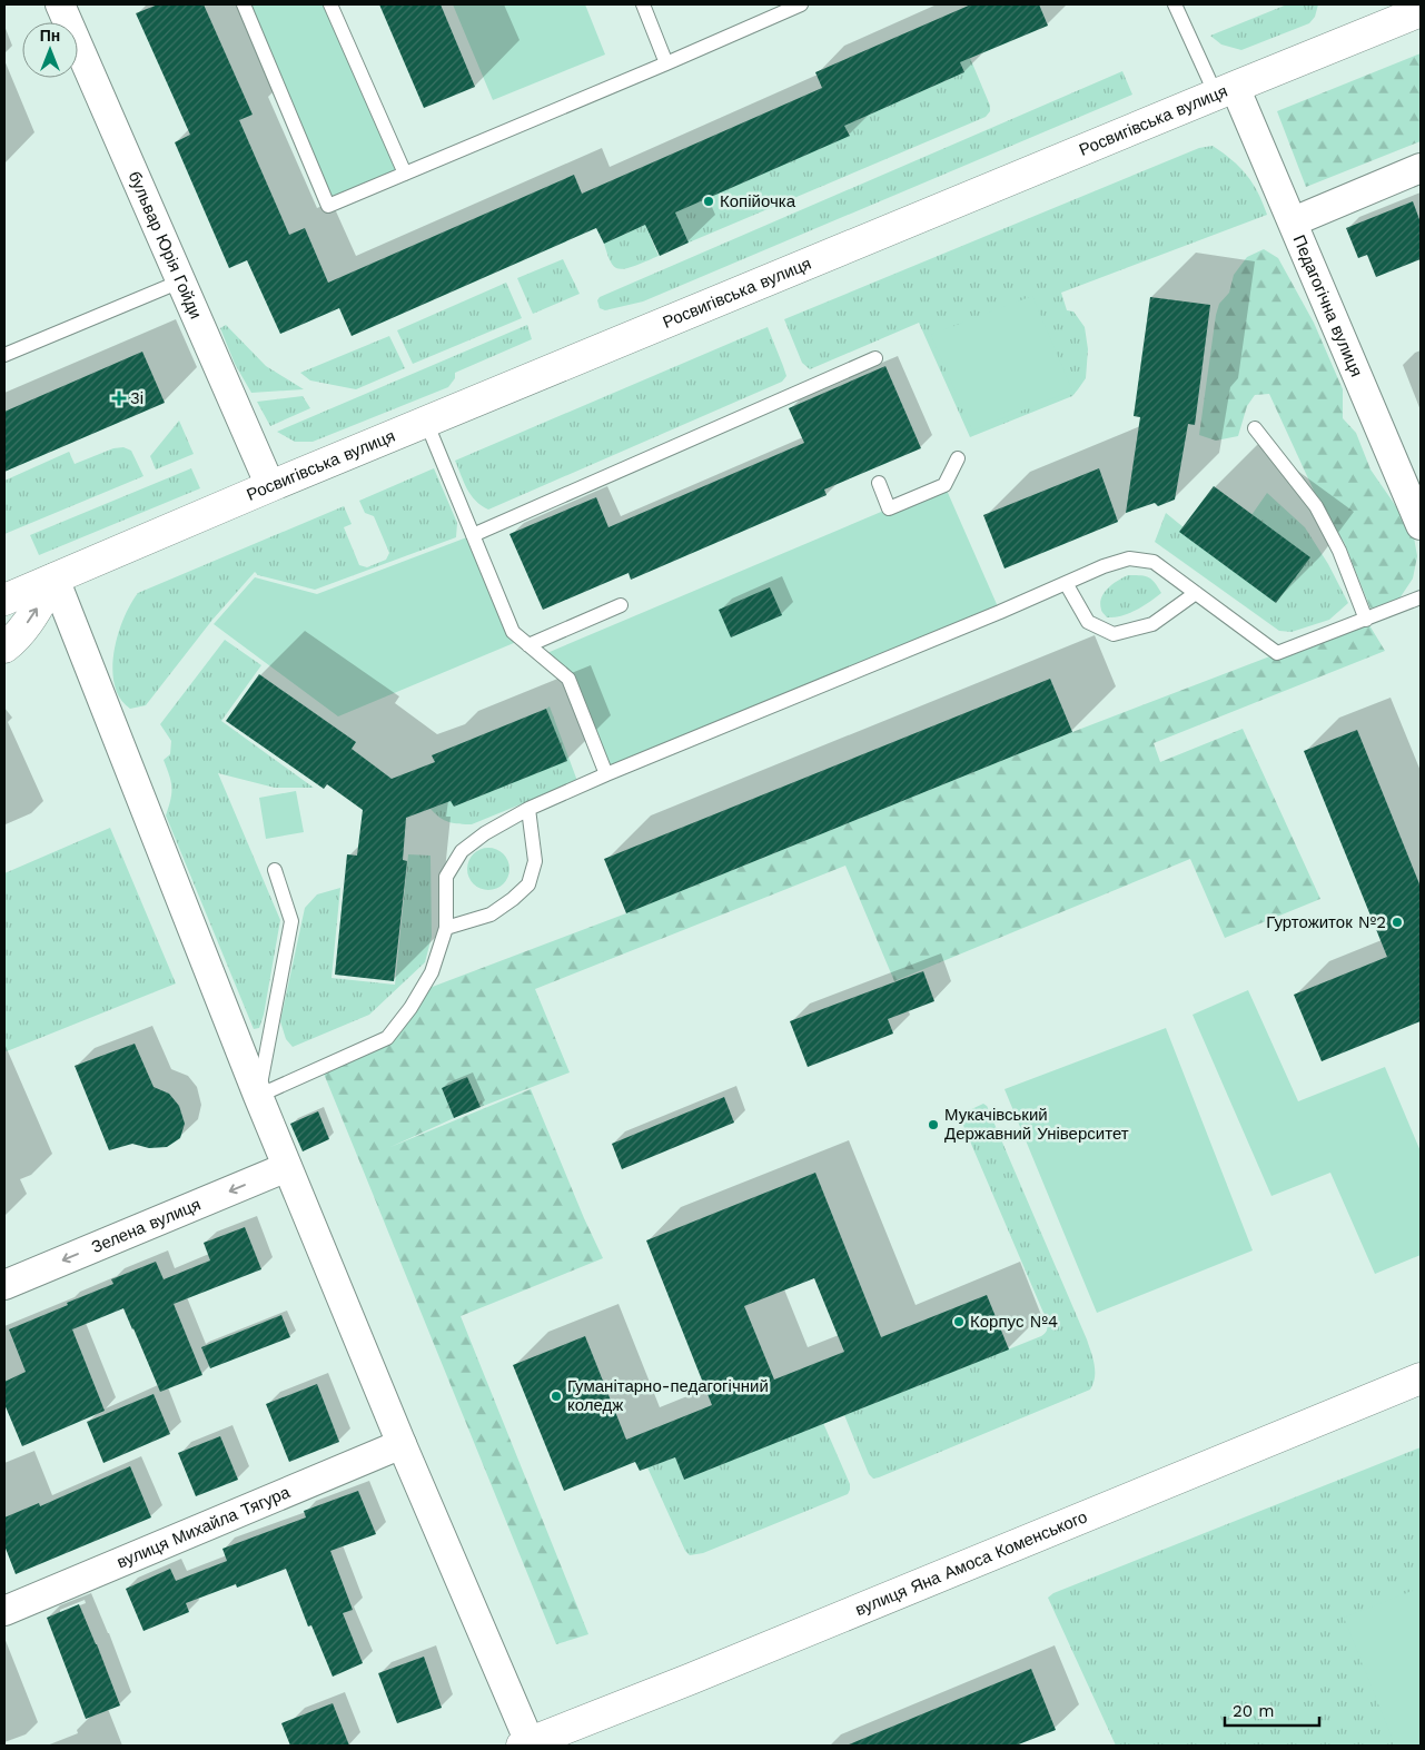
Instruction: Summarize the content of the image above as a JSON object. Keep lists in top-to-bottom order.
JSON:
{
  "streets": {
    "street": [
      "Росвигівська вулиця",
      "бульвар Юрія Гойди",
      "Педагогічна вулиця",
      "Зелена вулиця",
      "вулиця Михайла Тягура",
      "вулиця Яна Амоса Коменського"
    ]
  },
  "crossings": [
    ["Росвигівська вулиця", "бульвар Юрія Гойди"],
    ["Росвигівська вулиця", "Педагогічна вулиця"]
  ],
  "one_way": ["Зелена вулиця"],
  "places": {
    "other": [
      "Копійочка",
      "Гуртожиток №2",
      "Мукачівський Державний Університет",
      "Корпус №4",
      "Гуманітарно-педагогічний коледж"
    ],
    "health": ["3і"]
  },
  "scale_bar": "20 m",
  "north": "top"
}
